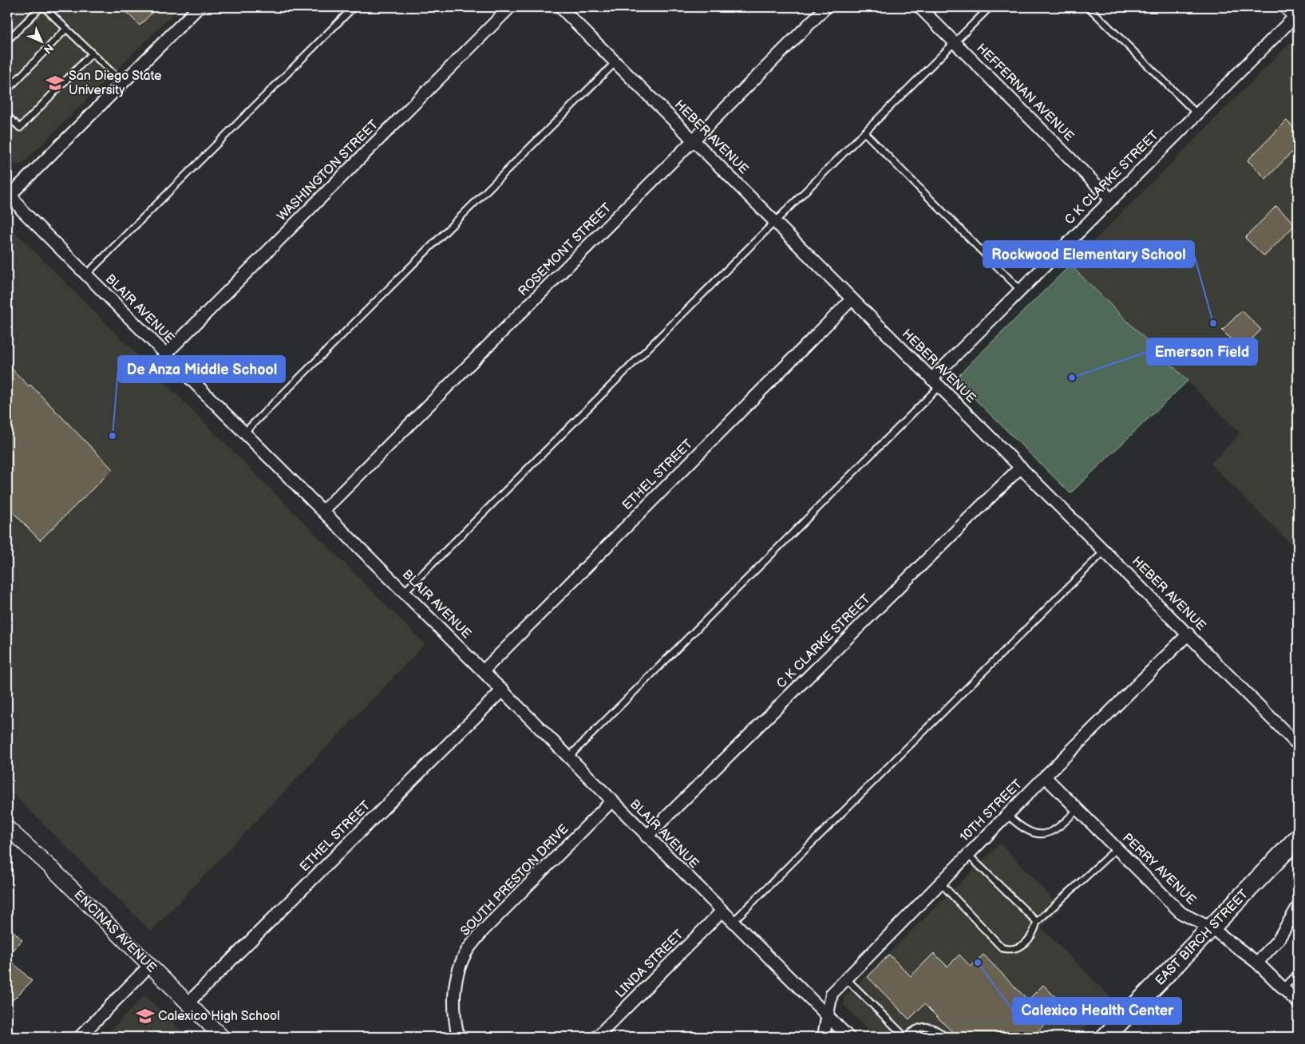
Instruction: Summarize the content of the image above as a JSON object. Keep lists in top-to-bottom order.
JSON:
{
  "streets": {
    "main road": ["EAST BIRCH STREET"],
    "street": [
      "HEFFERNAN AVENUE",
      "HEBER AVENUE",
      "WASHINGTON STREET",
      "C K CLARKE STREET",
      "ROSEMONT STREET",
      "BLAIR AVENUE",
      "ETHEL STREET",
      "10TH STREET",
      "PERRY AVENUE",
      "SOUTH PRESTON DRIVE",
      "ENCINAS AVENUE",
      "LINDA STREET"
    ]
  },
  "crossings": [
    ["HEFFERNAN AVENUE", "C K CLARKE STREET"],
    ["HEBER AVENUE", "C K CLARKE STREET"],
    ["HEBER AVENUE", "ROSEMONT STREET"],
    ["HEBER AVENUE", "ETHEL STREET"],
    ["HEBER AVENUE", "10TH STREET"],
    ["WASHINGTON STREET", "BLAIR AVENUE"],
    ["C K CLARKE STREET", "BLAIR AVENUE"],
    ["ROSEMONT STREET", "BLAIR AVENUE"],
    ["BLAIR AVENUE", "ETHEL STREET"],
    ["BLAIR AVENUE", "10TH STREET"],
    ["BLAIR AVENUE", "SOUTH PRESTON DRIVE"],
    ["BLAIR AVENUE", "LINDA STREET"],
    ["ETHEL STREET", "ENCINAS AVENUE"],
    ["10TH STREET", "PERRY AVENUE"],
    ["PERRY AVENUE", "EAST BIRCH STREET"]
  ],
  "places": {
    "school or university": ["San Diego State University", "Calexico High School"],
    "other": [
      "Rockwood Elementary School",
      "Emerson Field",
      "De Anza Middle School",
      "Calexico Health Center"
    ]
  },
  "north": "bottom right"
}
